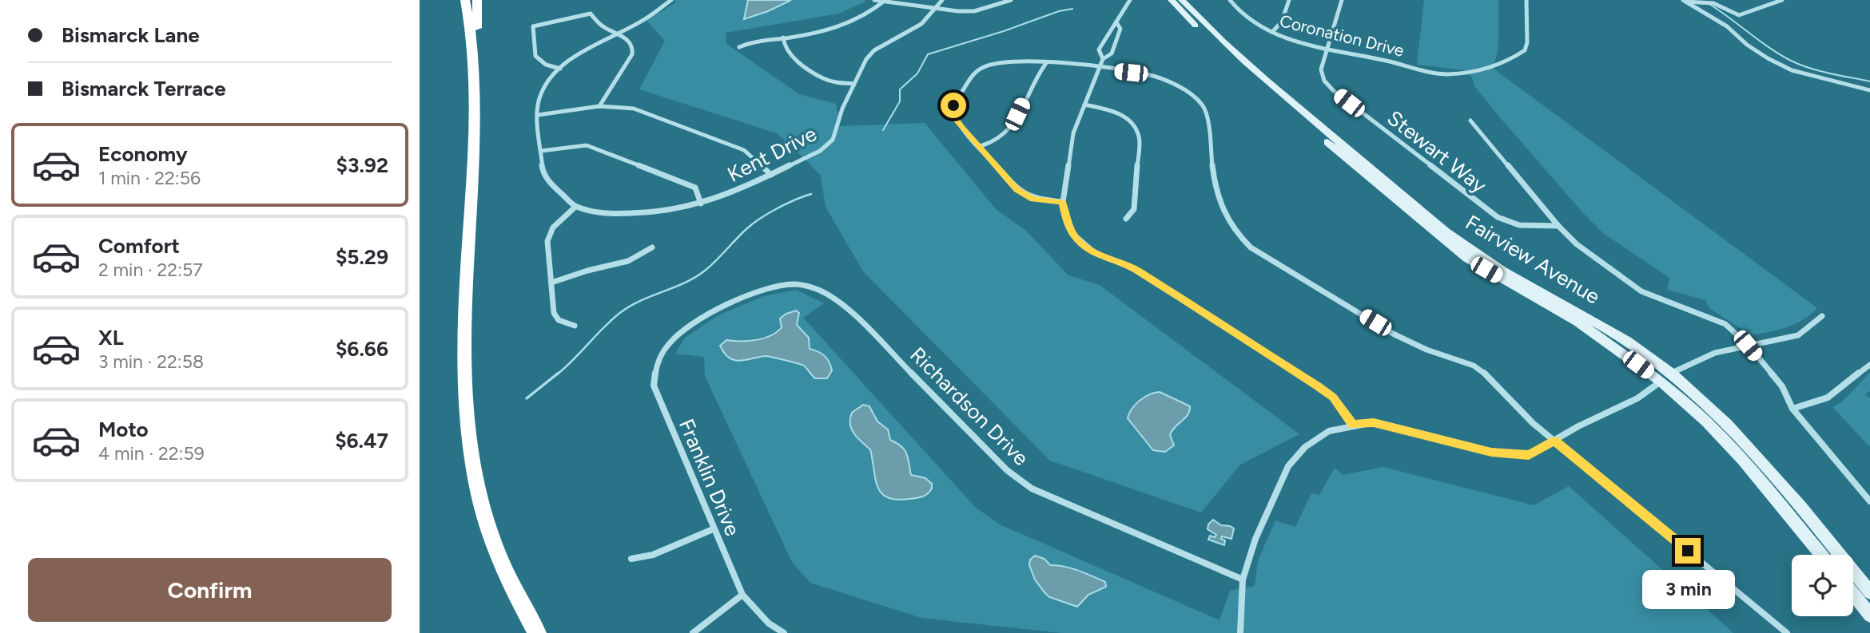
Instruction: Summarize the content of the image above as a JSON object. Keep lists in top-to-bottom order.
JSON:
{
  "streets": {
    "street": [
      "Coronation Drive",
      "Stewart Way",
      "Kent Drive",
      "Fairview Avenue",
      "Richardson Drive",
      "Franklin Drive"
    ]
  },
  "crossings": [
    ["Coronation Drive", "Stewart Way"],
    ["Richardson Drive", "Franklin Drive"]
  ],
  "page": {
    "banner": ["Bismarck Lane", "Bismarck Terrace"],
    "list": [
      {
        "name": "Economy",
        "note": "1 min · 22:56",
        "value": "$3.92"
      },
      {
        "name": "Comfort",
        "note": "2 min · 22:57",
        "value": "$5.29"
      },
      {
        "name": "XL",
        "note": "3 min · 22:58",
        "value": "$6.66"
      },
      {
        "name": "Moto",
        "note": "4 min · 22:59",
        "value": "$6.47"
      }
    ],
    "buttons": "Confirm",
    "bubble": "3 min"
  }
}
